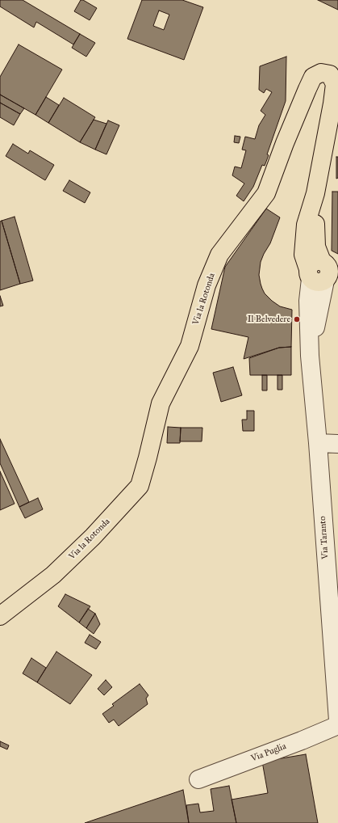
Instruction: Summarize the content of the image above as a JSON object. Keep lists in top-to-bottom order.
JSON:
{
  "streets": {
    "main road": ["Via la Rotonda"],
    "street": ["Via Taranto", "Via Puglia"]
  },
  "crossings": [
    ["Via la Rotonda", "Via Taranto"]
  ],
  "places": ["Il Belvedere"]
}
